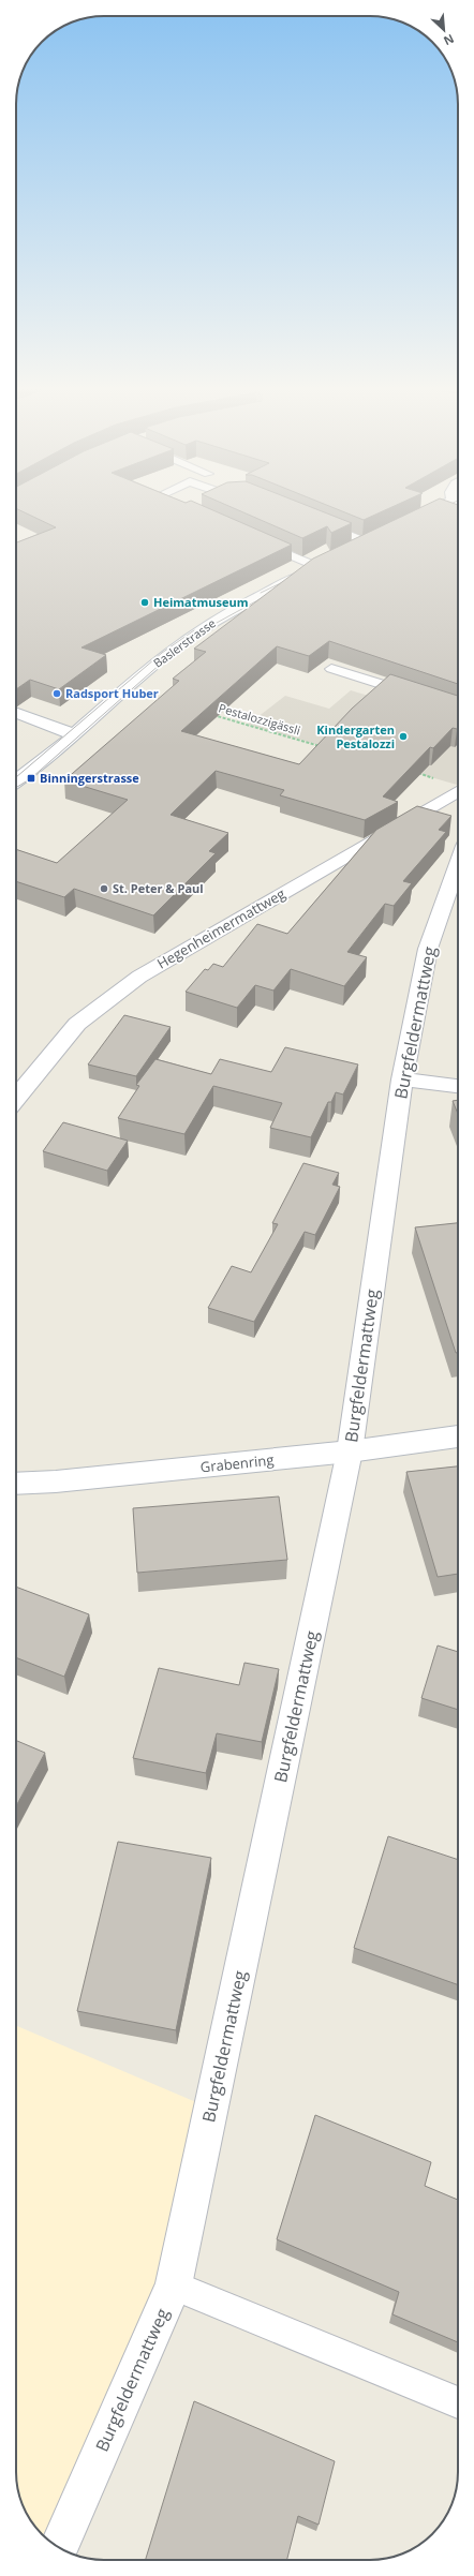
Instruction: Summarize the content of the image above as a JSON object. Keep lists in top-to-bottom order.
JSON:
{
  "streets": {
    "street": [
      "Baslerstrasse",
      "Hegenheimermattweg",
      "Burgfeldermattweg",
      "Grabenring"
    ],
    "path": ["Pestalozzigässli"]
  },
  "crossings": [
    ["Burgfeldermattweg", "Grabenring"]
  ],
  "places": {
    "other": [
      "Heimatmuseum",
      "Radsport Huber",
      "Kindergarten Pestalozzi",
      "St. Peter & Paul"
    ],
    "transit": ["Binningerstrasse"]
  },
  "north": "bottom right"
}
